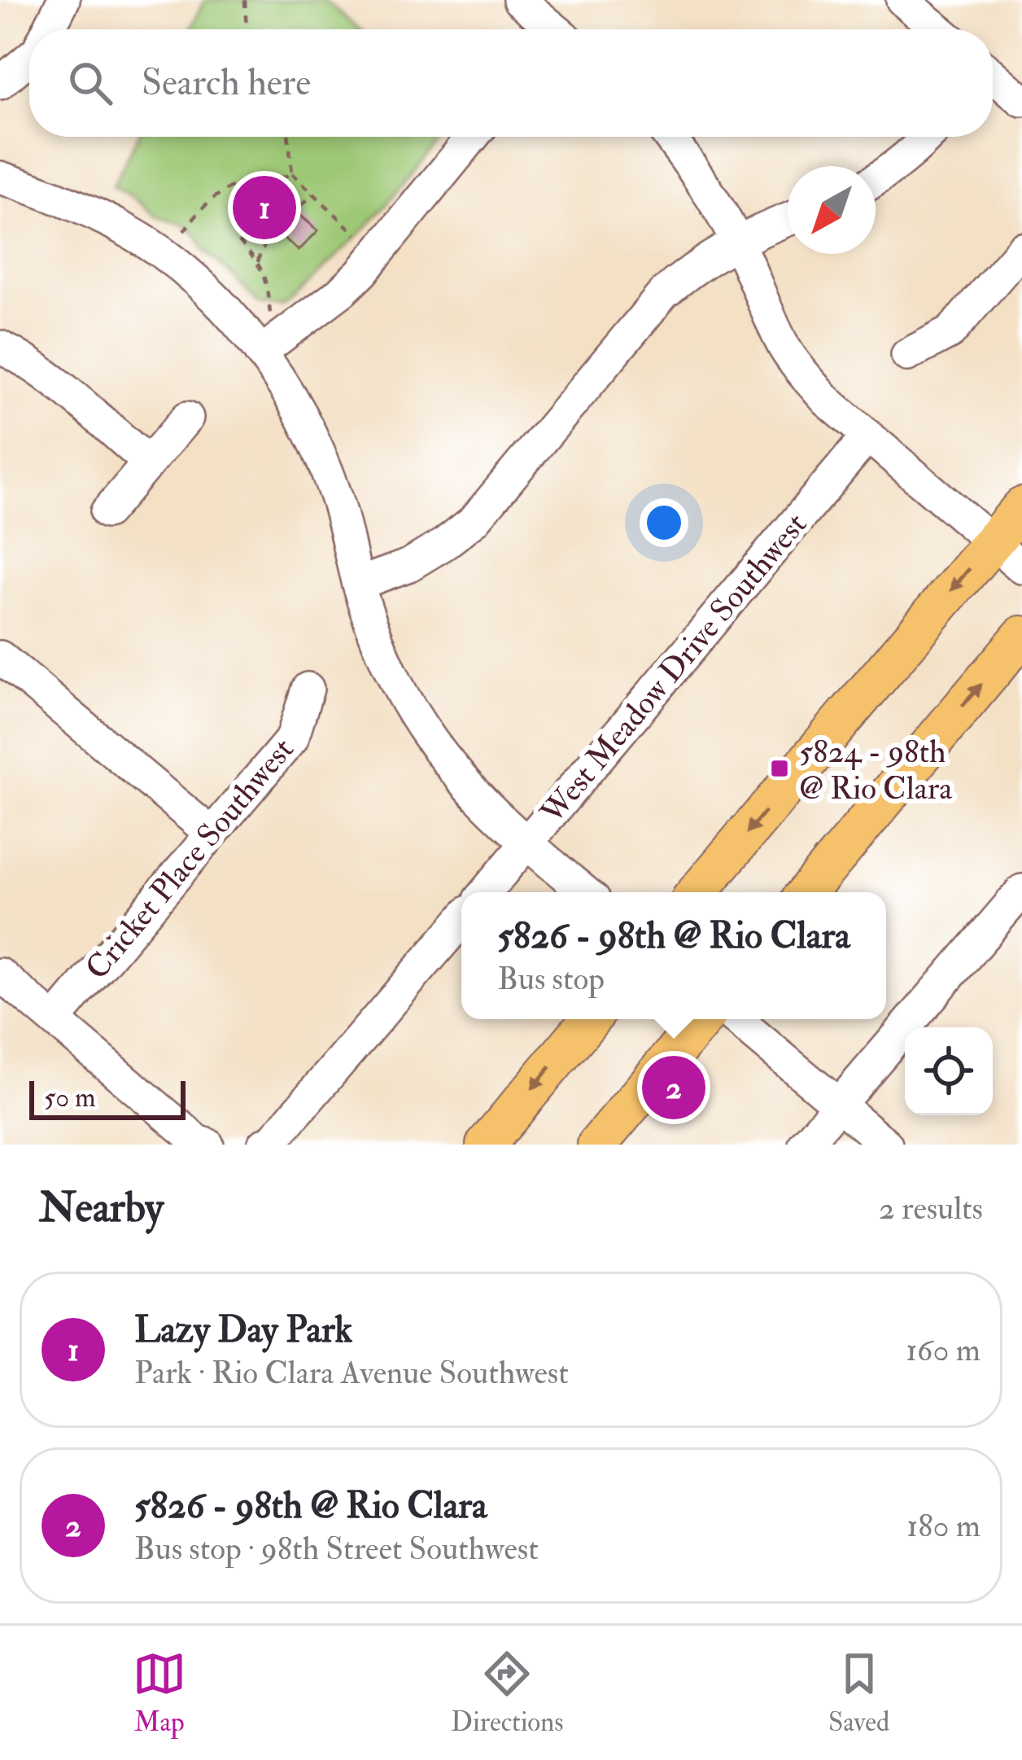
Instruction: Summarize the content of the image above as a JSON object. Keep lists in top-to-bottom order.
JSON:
{
  "streets": {
    "street": ["West Meadow Drive Southwest", "Cricket Place Southwest"]
  },
  "places": {
    "transit": ["5824 - 98th @ Rio Clara"]
  },
  "scale_bar": "50 m",
  "north": "bottom left",
  "page": {
    "search": "Search here",
    "pins": ["1", "2"],
    "popup": ["5826 - 98th @ Rio Clara", "Bus stop"],
    "scale": "50 m",
    "heading": ["Nearby", "2 results"],
    "list": [
      {
        "mark": "1",
        "name": "Lazy Day Park",
        "note": "Park · Rio Clara Avenue Southwest",
        "value": "160 m"
      },
      {
        "mark": "2",
        "name": "5826 - 98th @ Rio Clara",
        "note": "Bus stop · 98th Street Southwest",
        "value": "180 m"
      }
    ],
    "nav": ["Map", "Directions", "Saved"]
  }
}
